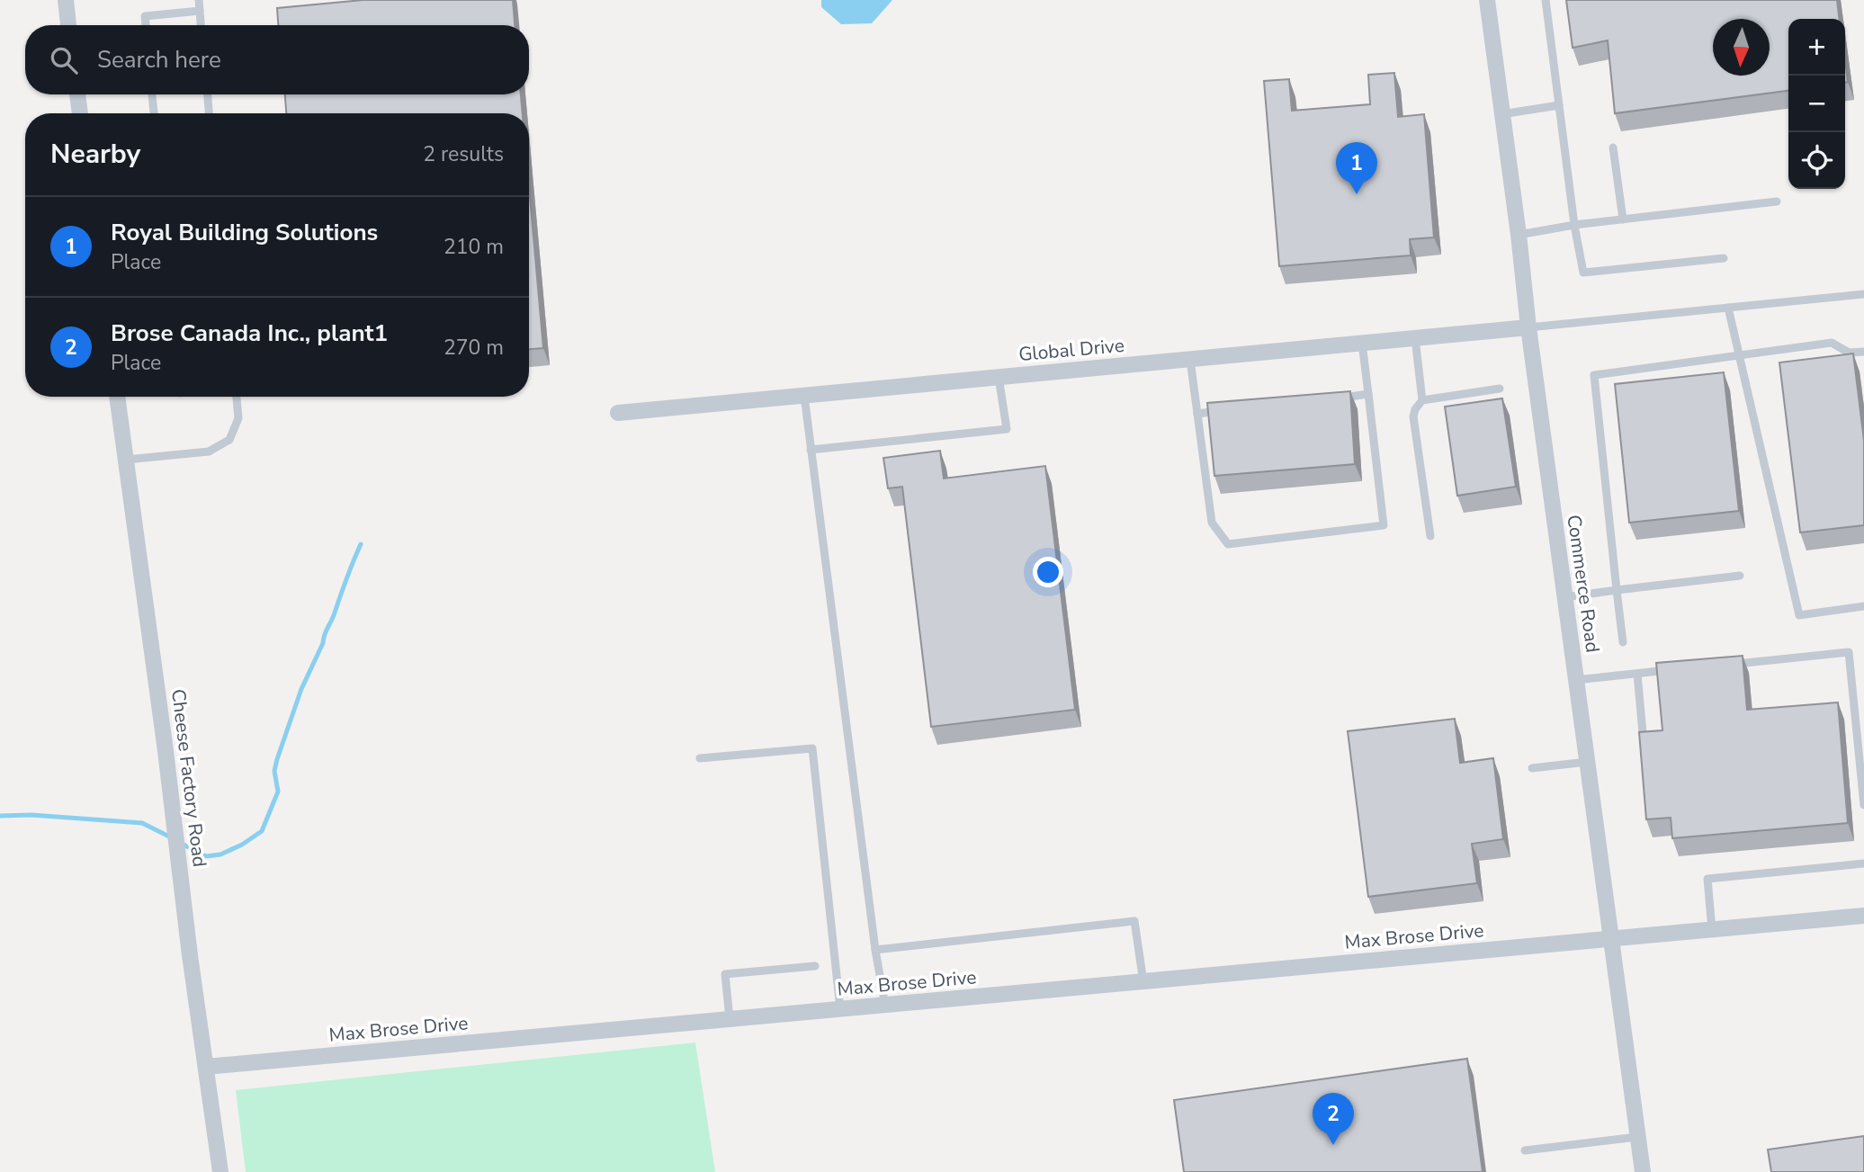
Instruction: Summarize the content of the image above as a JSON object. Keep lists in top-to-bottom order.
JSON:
{
  "streets": {
    "street": [
      "Global Drive",
      "Commerce Road",
      "Cheese Factory Road",
      "Max Brose Drive"
    ]
  },
  "crossings": [
    ["Global Drive", "Commerce Road"],
    ["Commerce Road", "Max Brose Drive"],
    ["Cheese Factory Road", "Max Brose Drive"]
  ],
  "north": "bottom",
  "page": {
    "map_buttons": ["+", "−"],
    "search": "Search here",
    "heading": ["Nearby", "2 results"],
    "pins": ["1", "2"],
    "list": [
      {
        "mark": "1",
        "name": "Royal Building Solutions",
        "note": "Place",
        "value": "210 m"
      },
      {
        "mark": "2",
        "name": "Brose Canada Inc., plant1",
        "note": "Place",
        "value": "270 m"
      }
    ]
  }
}
